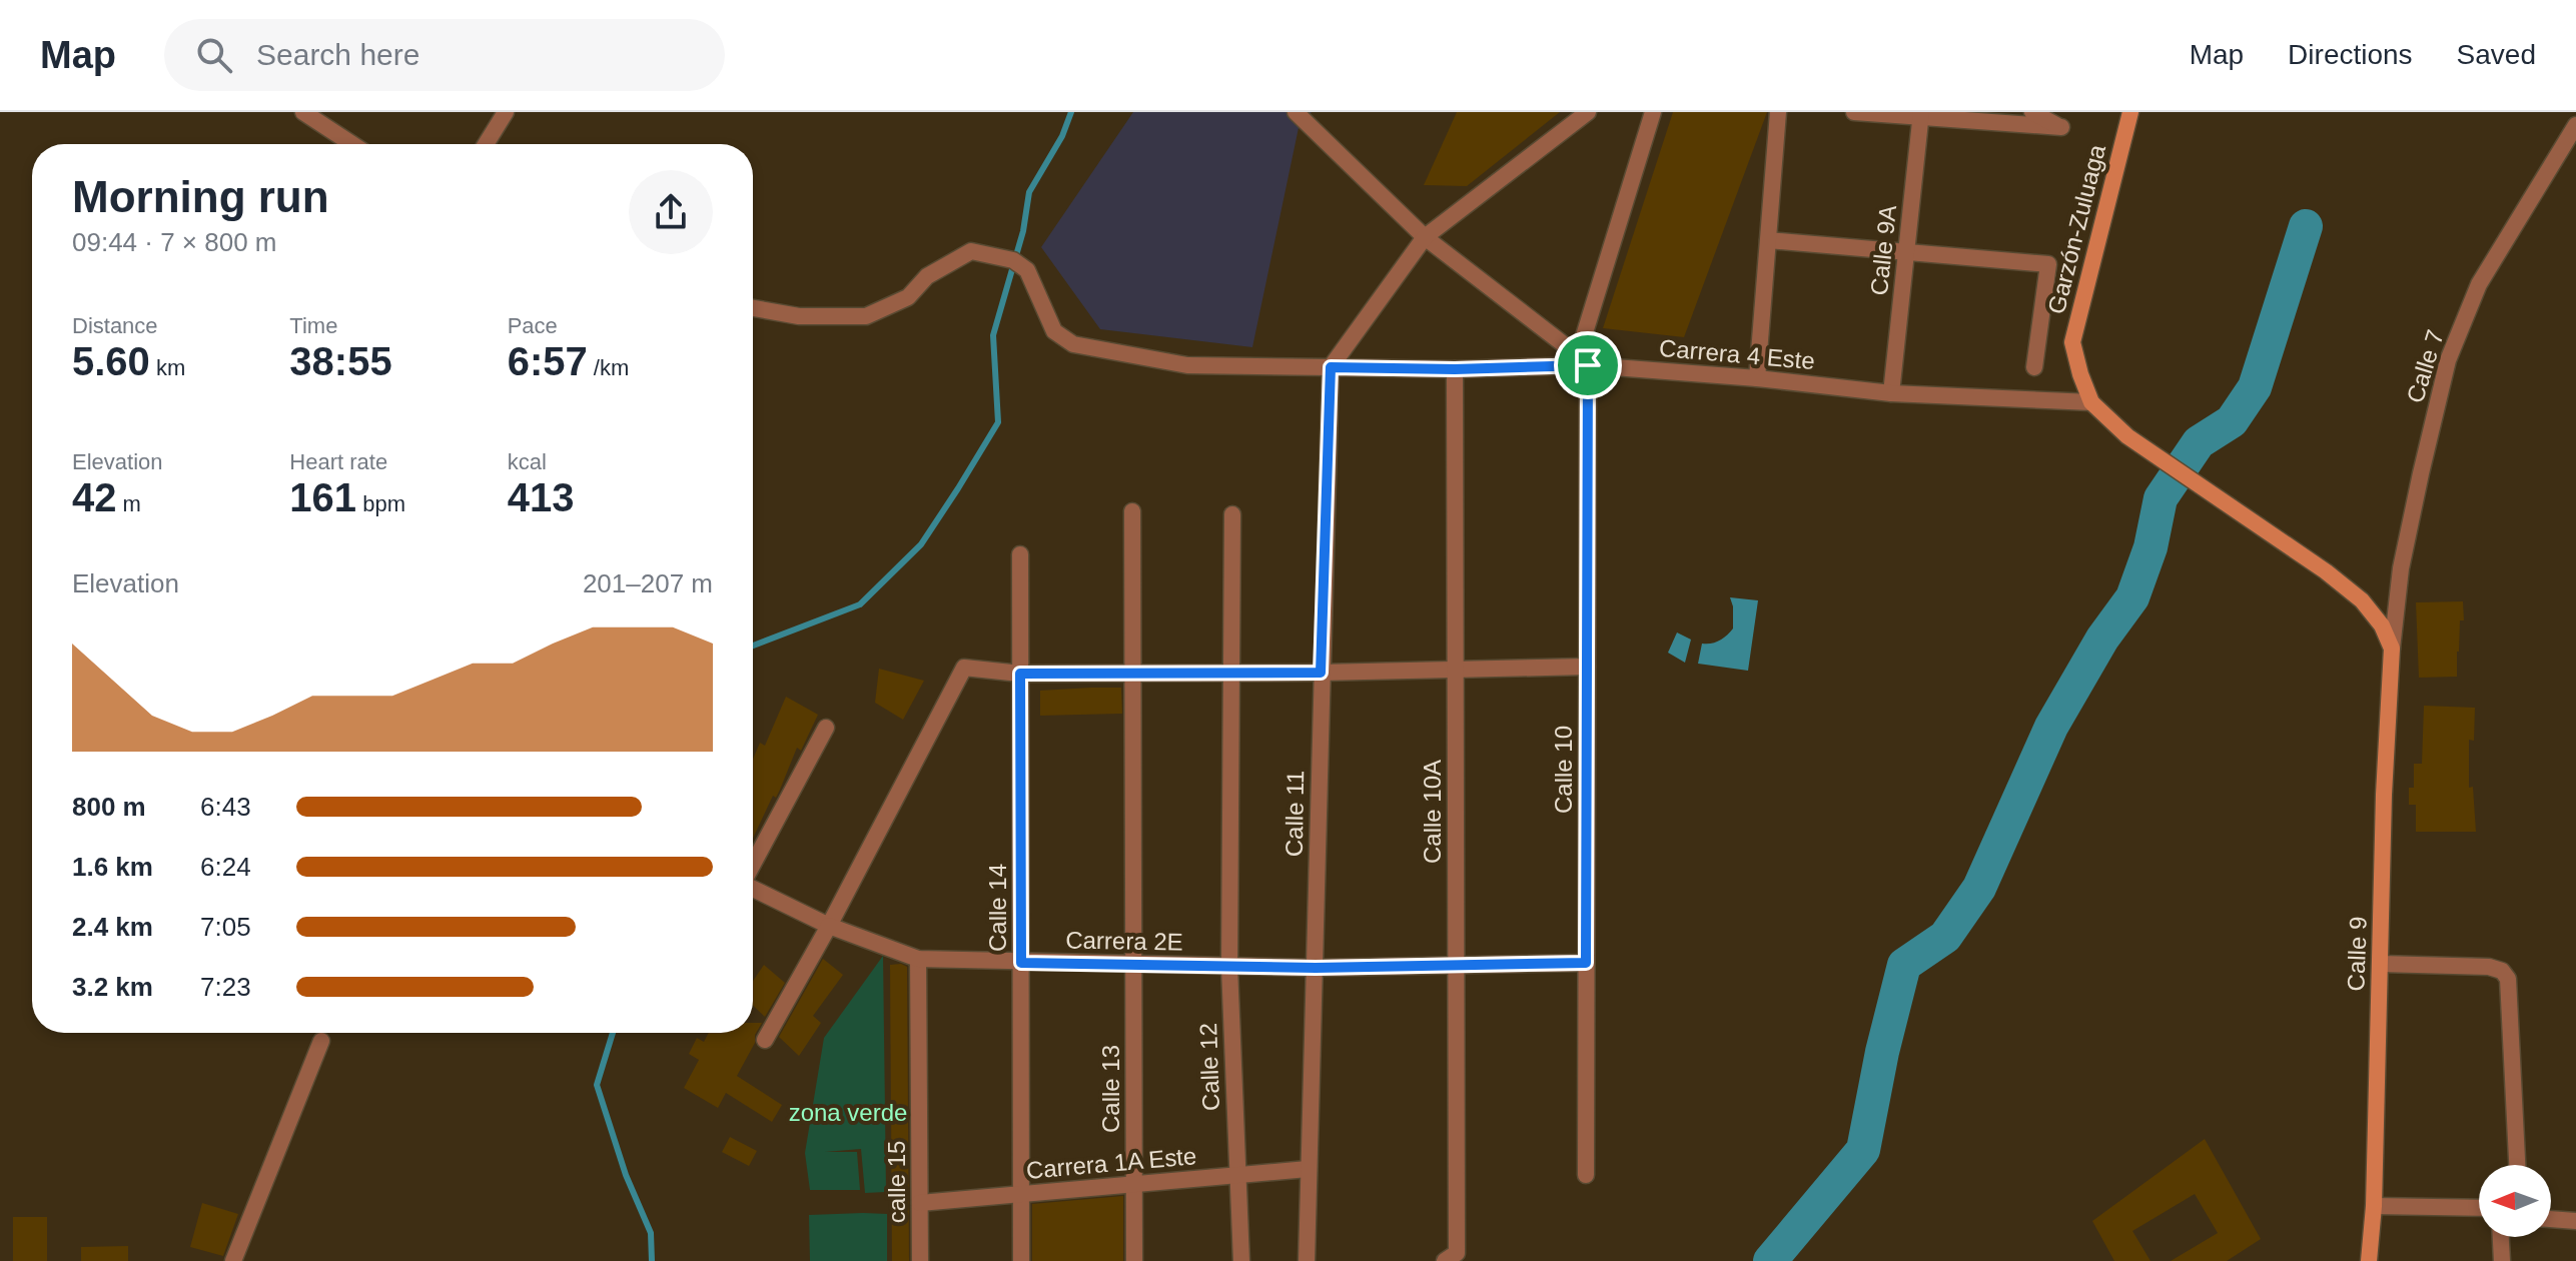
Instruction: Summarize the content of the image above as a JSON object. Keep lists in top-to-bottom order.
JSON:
{
  "streets": {
    "main road": ["Garzón-Zuluaga", "Calle 9"],
    "street": [
      "Calle 9A",
      "Carrera 4 Este",
      "Calle 7",
      "Calle 10",
      "Calle 10A",
      "Calle 11",
      "Calle 14",
      "Carrera 2E",
      "Calle 12",
      "Calle 13",
      "Carrera 1A Este",
      "calle 15"
    ]
  },
  "crossings": [
    ["Garzón-Zuluaga", "Carrera 4 Este"],
    ["Garzón-Zuluaga", "Calle 7"],
    ["Garzón-Zuluaga", "Calle 9"],
    ["Calle 9A", "Carrera 4 Este"],
    ["Carrera 4 Este", "Calle 10"],
    ["Carrera 4 Este", "Calle 10A"],
    ["Carrera 4 Este", "Calle 11"],
    ["Calle 7", "Calle 9"],
    ["Calle 10", "Carrera 2E"],
    ["Calle 10A", "Carrera 2E"],
    ["Calle 11", "Carrera 2E"],
    ["Calle 11", "Carrera 1A Este"],
    ["Calle 14", "Carrera 2E"],
    ["Calle 14", "Carrera 1A Este"],
    ["Carrera 2E", "Calle 12"],
    ["Carrera 2E", "Calle 13"],
    ["Carrera 2E", "calle 15"],
    ["Calle 12", "Carrera 1A Este"],
    ["Calle 13", "Carrera 1A Este"],
    ["Carrera 1A Este", "calle 15"]
  ],
  "parks": ["zona verde"],
  "north": "left",
  "page": {
    "header": "Map",
    "search": "Search here",
    "nav": ["Map", "Directions", "Saved"],
    "heading": ["Morning run", "09:44 · 7 × 800 m"],
    "stats": [
      ["Distance", "5.60 km"],
      ["Time", "38:55"],
      ["Pace", "6:57 /km"],
      ["Elevation", "42 m"],
      ["Heart rate", "161 bpm"],
      ["kcal", "413"]
    ],
    "chart": ["Elevation", "201–207 m"],
    "list": [
      {
        "name": "800 m",
        "note": "6:43"
      },
      {
        "name": "1.6 km",
        "note": "6:24"
      },
      {
        "name": "2.4 km",
        "note": "7:05"
      },
      {
        "name": "3.2 km",
        "note": "7:23"
      }
    ]
  }
}
